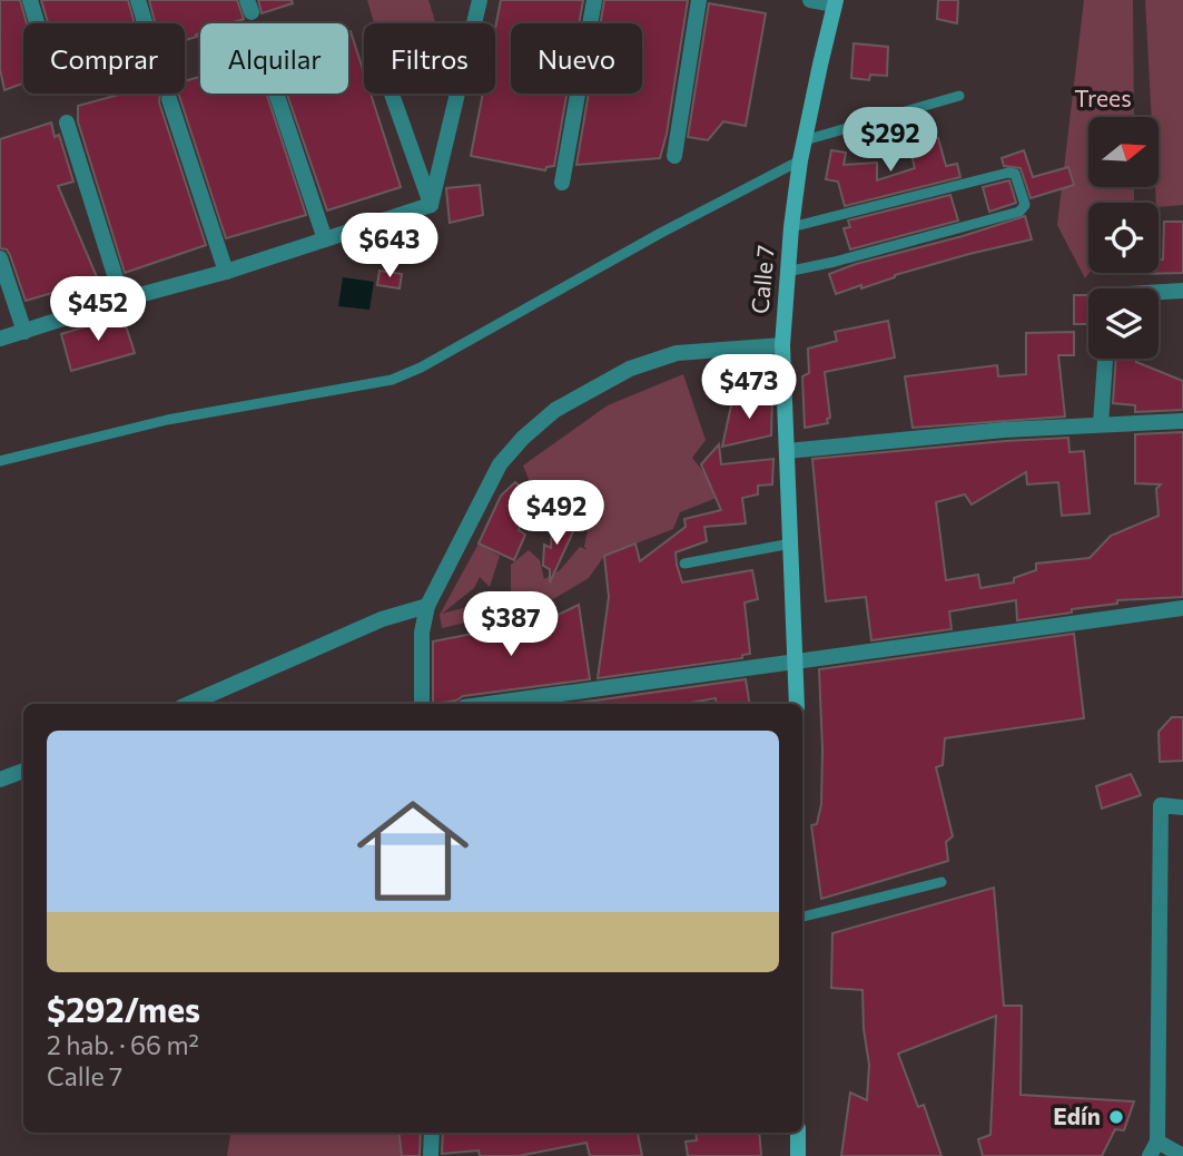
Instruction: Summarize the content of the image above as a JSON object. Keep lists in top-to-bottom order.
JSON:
{
  "streets": {
    "street": ["Calle 7"]
  },
  "parks": ["Trees"],
  "places": ["Edín"],
  "north": "right",
  "page": {
    "chip": [
      "Comprar",
      "Alquilar",
      "Filtros",
      "Nuevo"
    ],
    "price": [
      "$292",
      "$643",
      "$452",
      "$473",
      "$492",
      "$387"
    ],
    "list": [
      {
        "name": "$292/mes",
        "note": "2 hab. · 66 m² · Calle 7"
      }
    ]
  }
}
